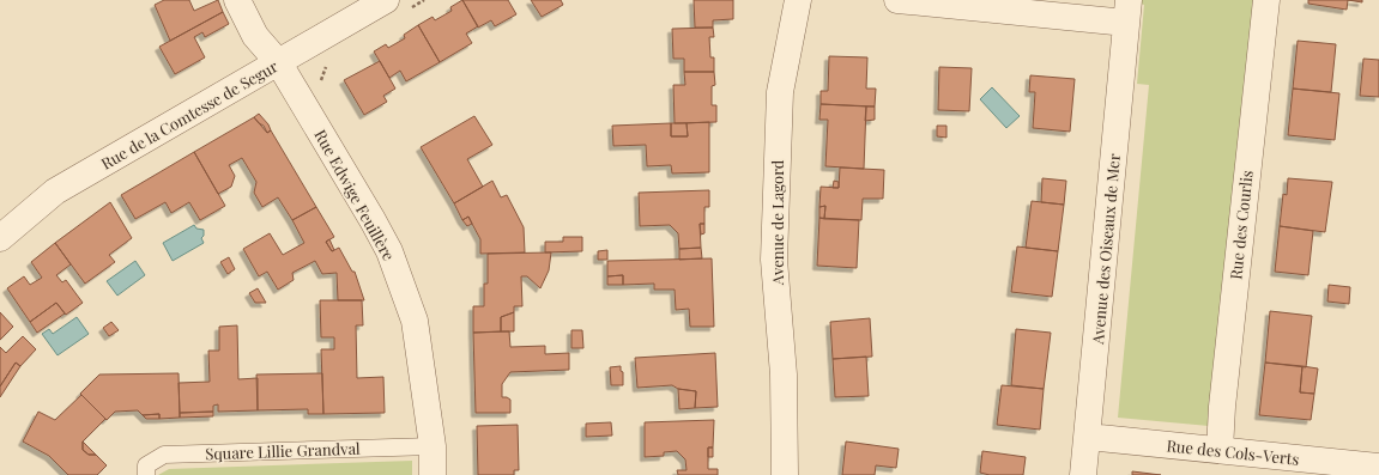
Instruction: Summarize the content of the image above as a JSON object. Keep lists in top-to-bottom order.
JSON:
{
  "streets": {
    "street": [
      "Rue de la Comtesse de Segur",
      "Rue Edwige Feuillère",
      "Avenue de Lagord",
      "Rue des Courlis",
      "Avenue des Oiseaux de Mer",
      "Rue des Cols-Verts"
    ],
    "lane": ["Square Lillie Grandval"]
  },
  "crossings": [
    ["Rue de la Comtesse de Segur", "Rue Edwige Feuillère"],
    ["Rue Edwige Feuillère", "Square Lillie Grandval"],
    ["Rue des Courlis", "Rue des Cols-Verts"],
    ["Avenue des Oiseaux de Mer", "Rue des Cols-Verts"]
  ]
}
